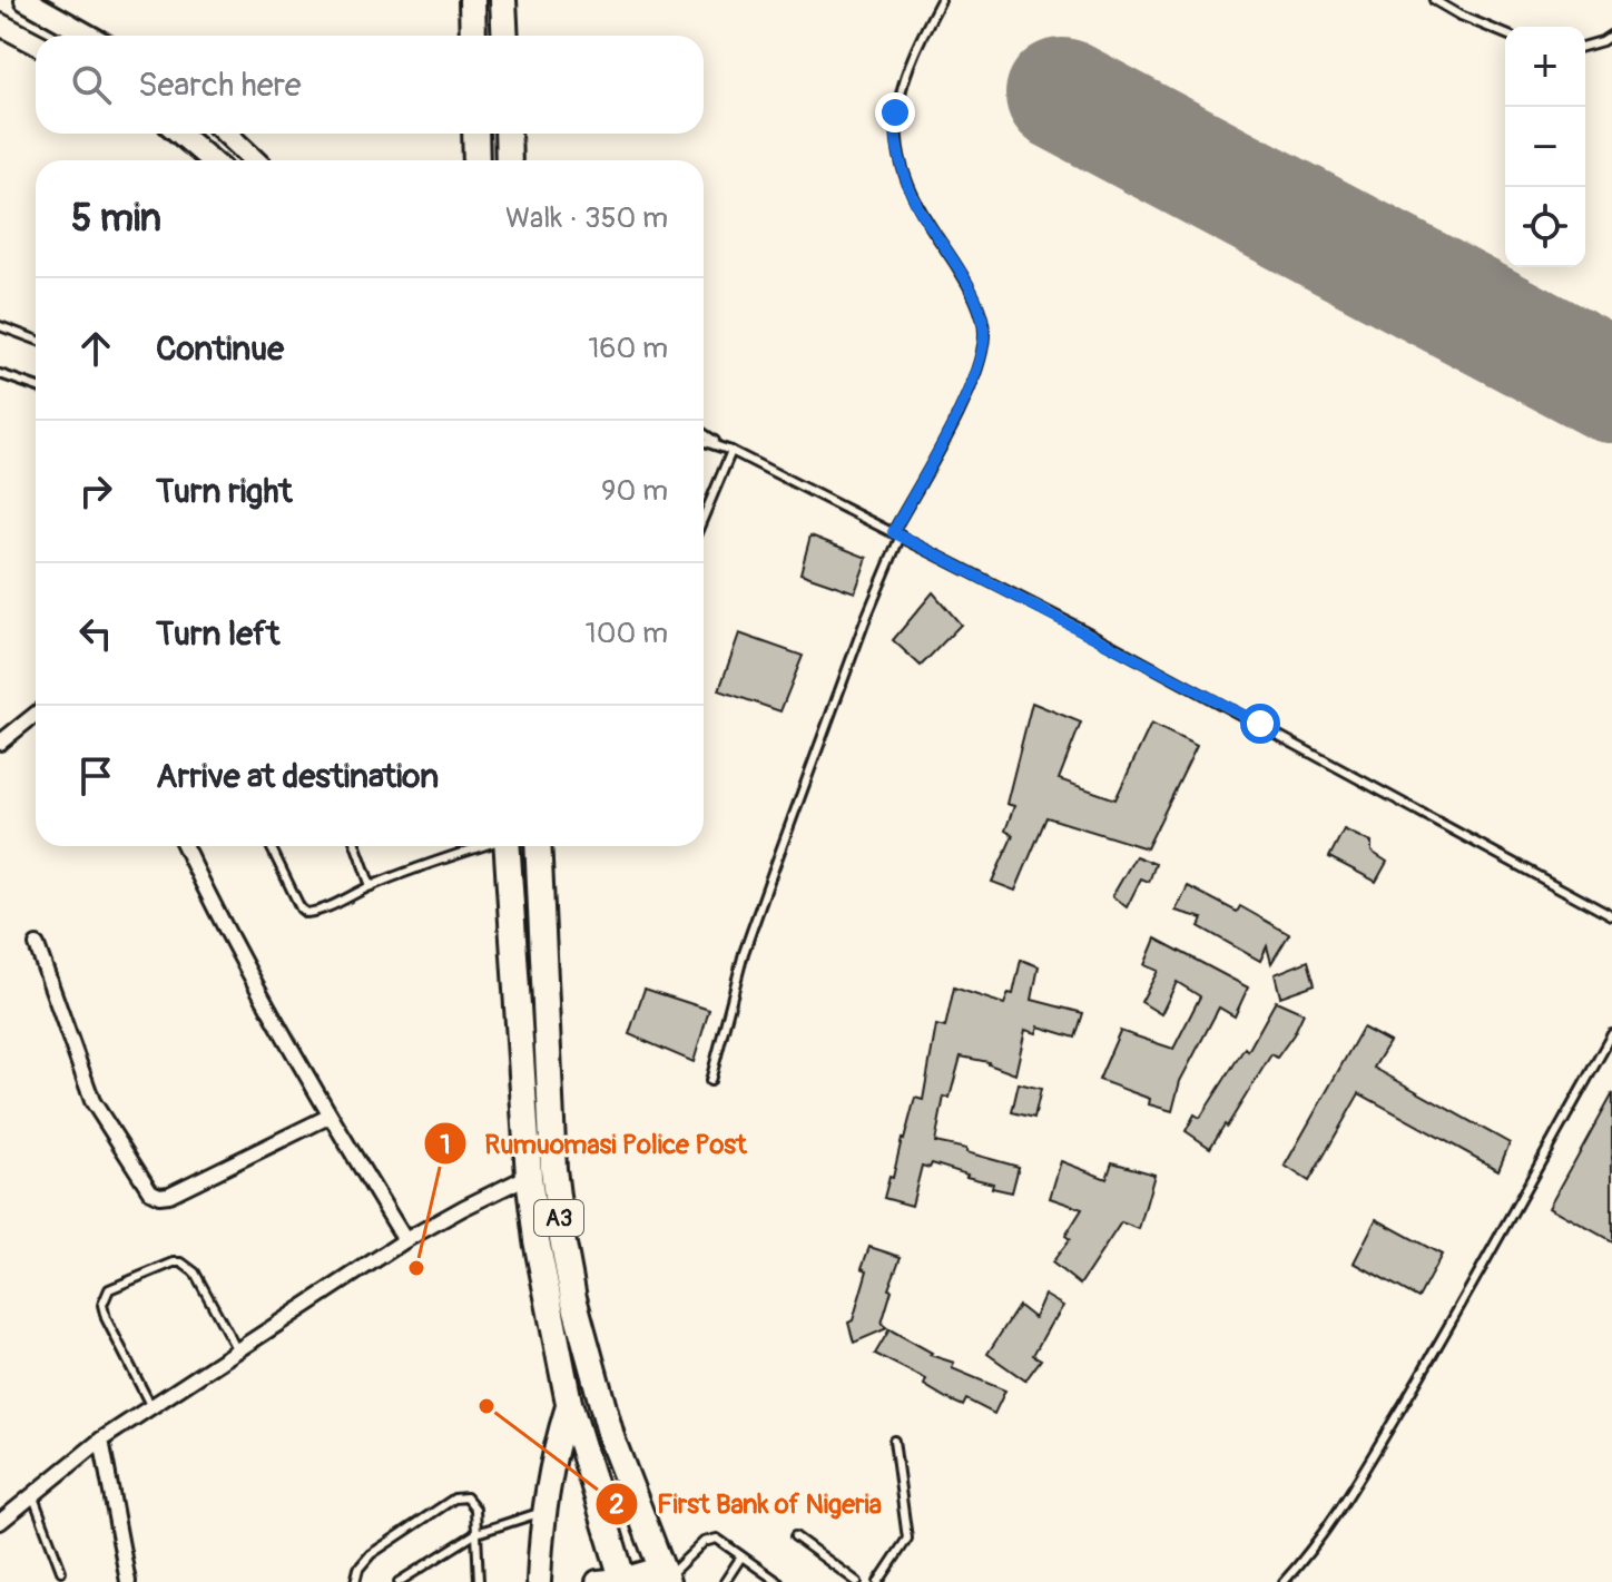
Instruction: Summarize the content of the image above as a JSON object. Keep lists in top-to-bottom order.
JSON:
{
  "streets": {
    "highway": ["A3"]
  },
  "places": ["Rumuomasi Police Post", "First Bank of Nigeria"],
  "page": {
    "map_buttons": ["+", "−"],
    "search": "Search here",
    "heading": ["5 min", "Walk · 350 m"],
    "list": [
      ["Continue", "160 m"],
      ["Turn right", "90 m"],
      ["Turn left", "100 m"],
      "Arrive at destination"
    ]
  }
}
